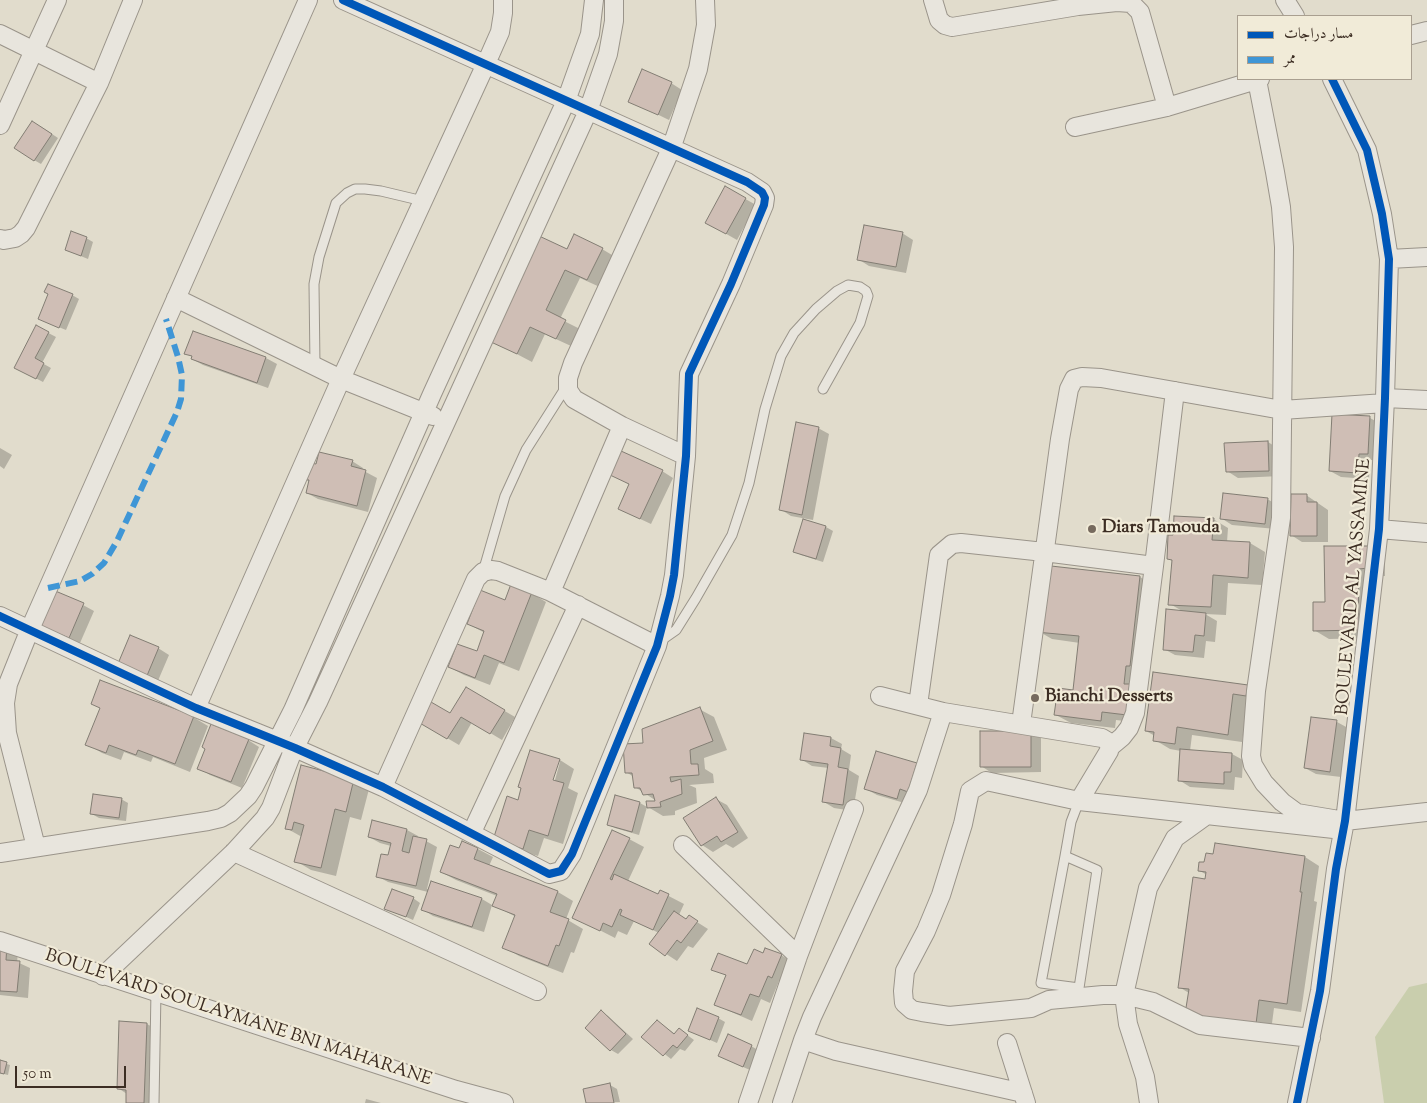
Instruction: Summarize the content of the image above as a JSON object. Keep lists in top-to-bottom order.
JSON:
{
  "streets": {
    "street": ["BOULEVARD AL YASSAMINE", "BOULEVARD SOULAYMANE BNI MAHARANE"]
  },
  "places": ["Diars Tamouda", "Bianchi Desserts"],
  "legend": ["مسار دراجات", "ممر"],
  "scale_bar": "50 m"
}
